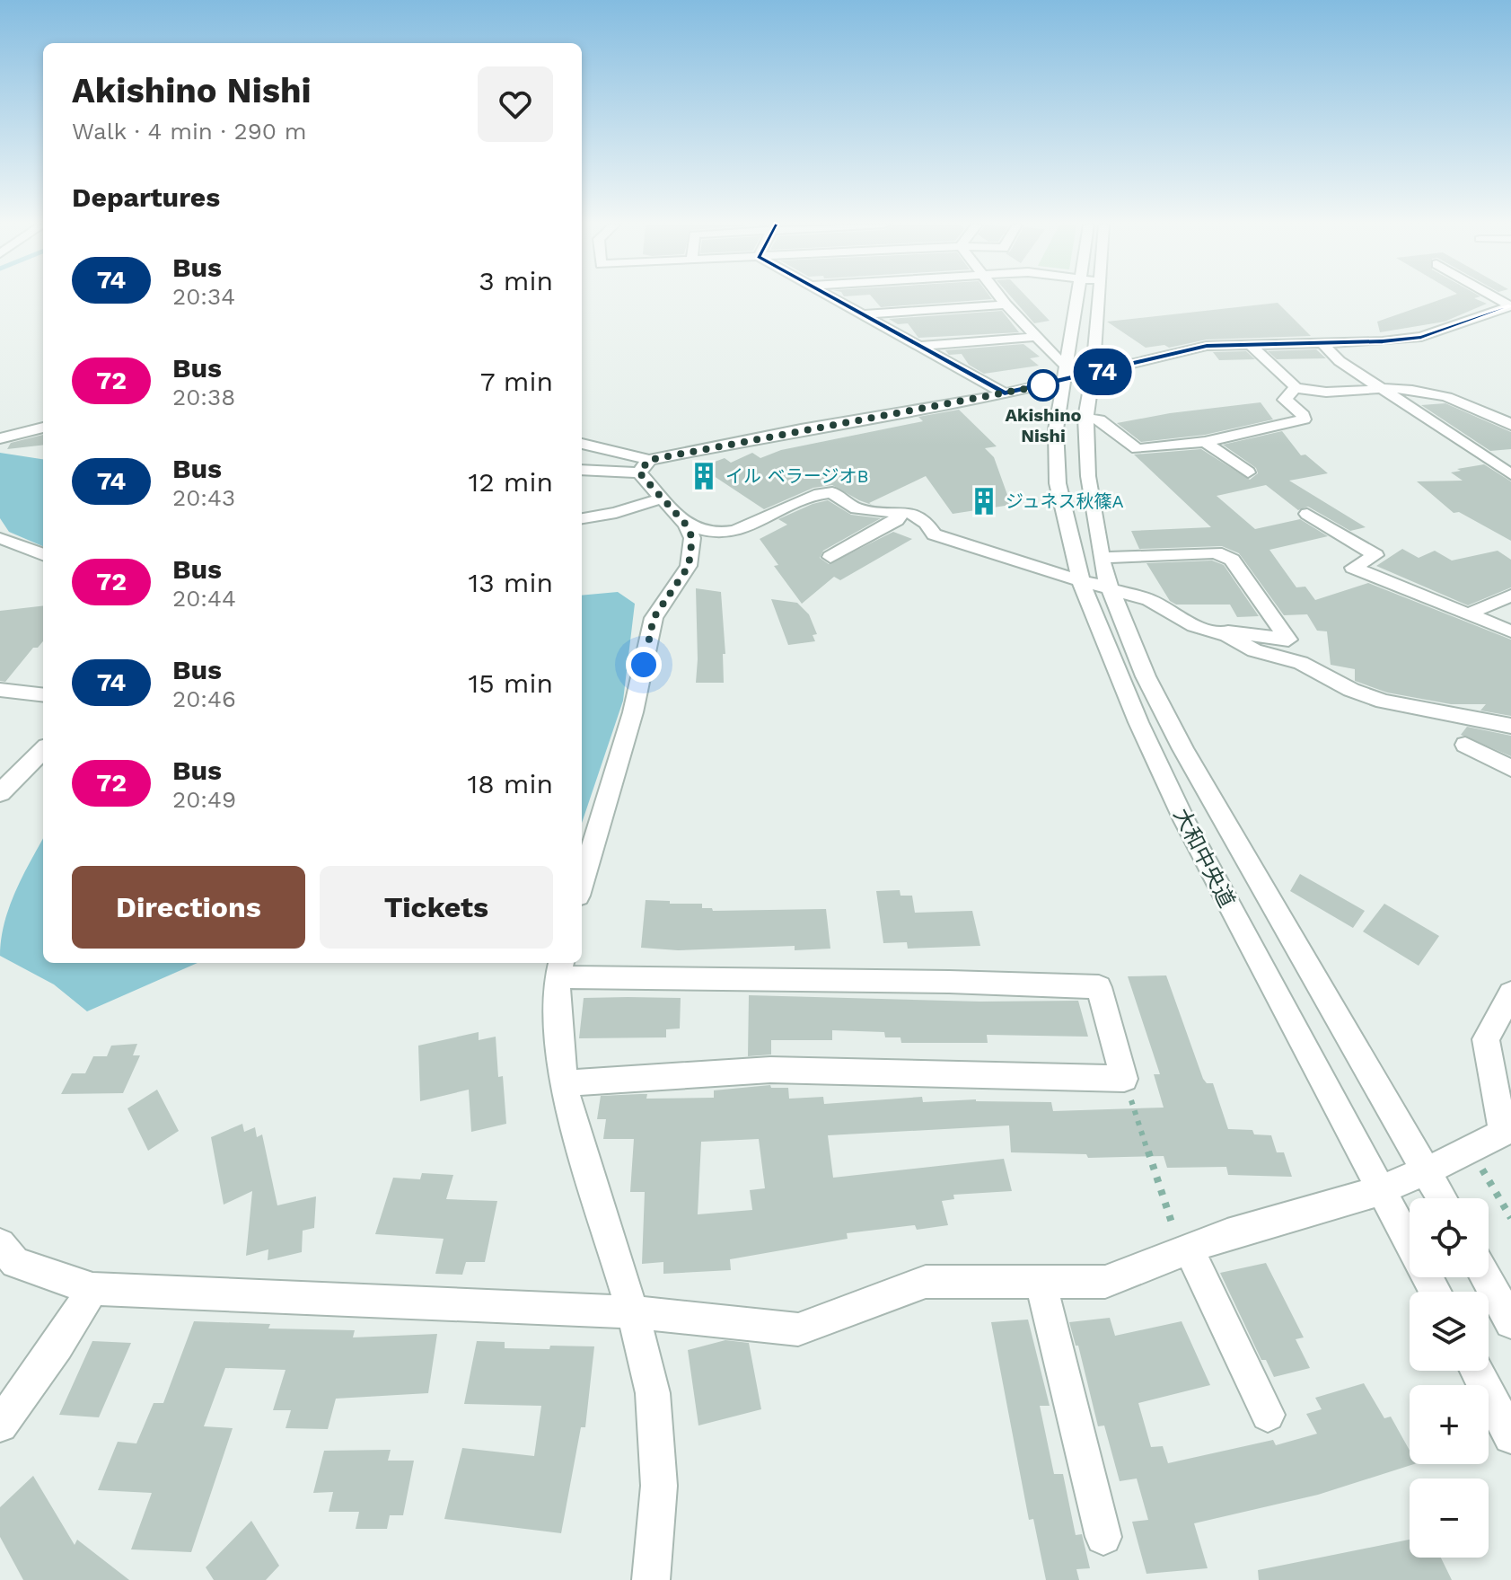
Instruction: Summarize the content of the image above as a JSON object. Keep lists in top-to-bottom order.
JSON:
{
  "streets": {
    "street": ["大和中央道"]
  },
  "places": {
    "other": ["Akishino Nishi"],
    "building": ["イル ベラージオB", "ジュネス秋篠A"]
  },
  "lines": ["bus line 74"],
  "page": {
    "on_map": "74",
    "heading": [
      ["Akishino Nishi", "Walk · 4 min · 290 m"],
      "Departures"
    ],
    "list": [
      {
        "mark": "74",
        "name": "Bus",
        "note": "20:34",
        "value": "3 min"
      },
      {
        "mark": "72",
        "name": "Bus",
        "note": "20:38",
        "value": "7 min"
      },
      {
        "mark": "74",
        "name": "Bus",
        "note": "20:43",
        "value": "12 min"
      },
      {
        "mark": "72",
        "name": "Bus",
        "note": "20:44",
        "value": "13 min"
      },
      {
        "mark": "74",
        "name": "Bus",
        "note": "20:46",
        "value": "15 min"
      },
      {
        "mark": "72",
        "name": "Bus",
        "note": "20:49",
        "value": "18 min"
      }
    ],
    "buttons": ["Directions", "Tickets"],
    "map_buttons": ["+", "−"]
  }
}
